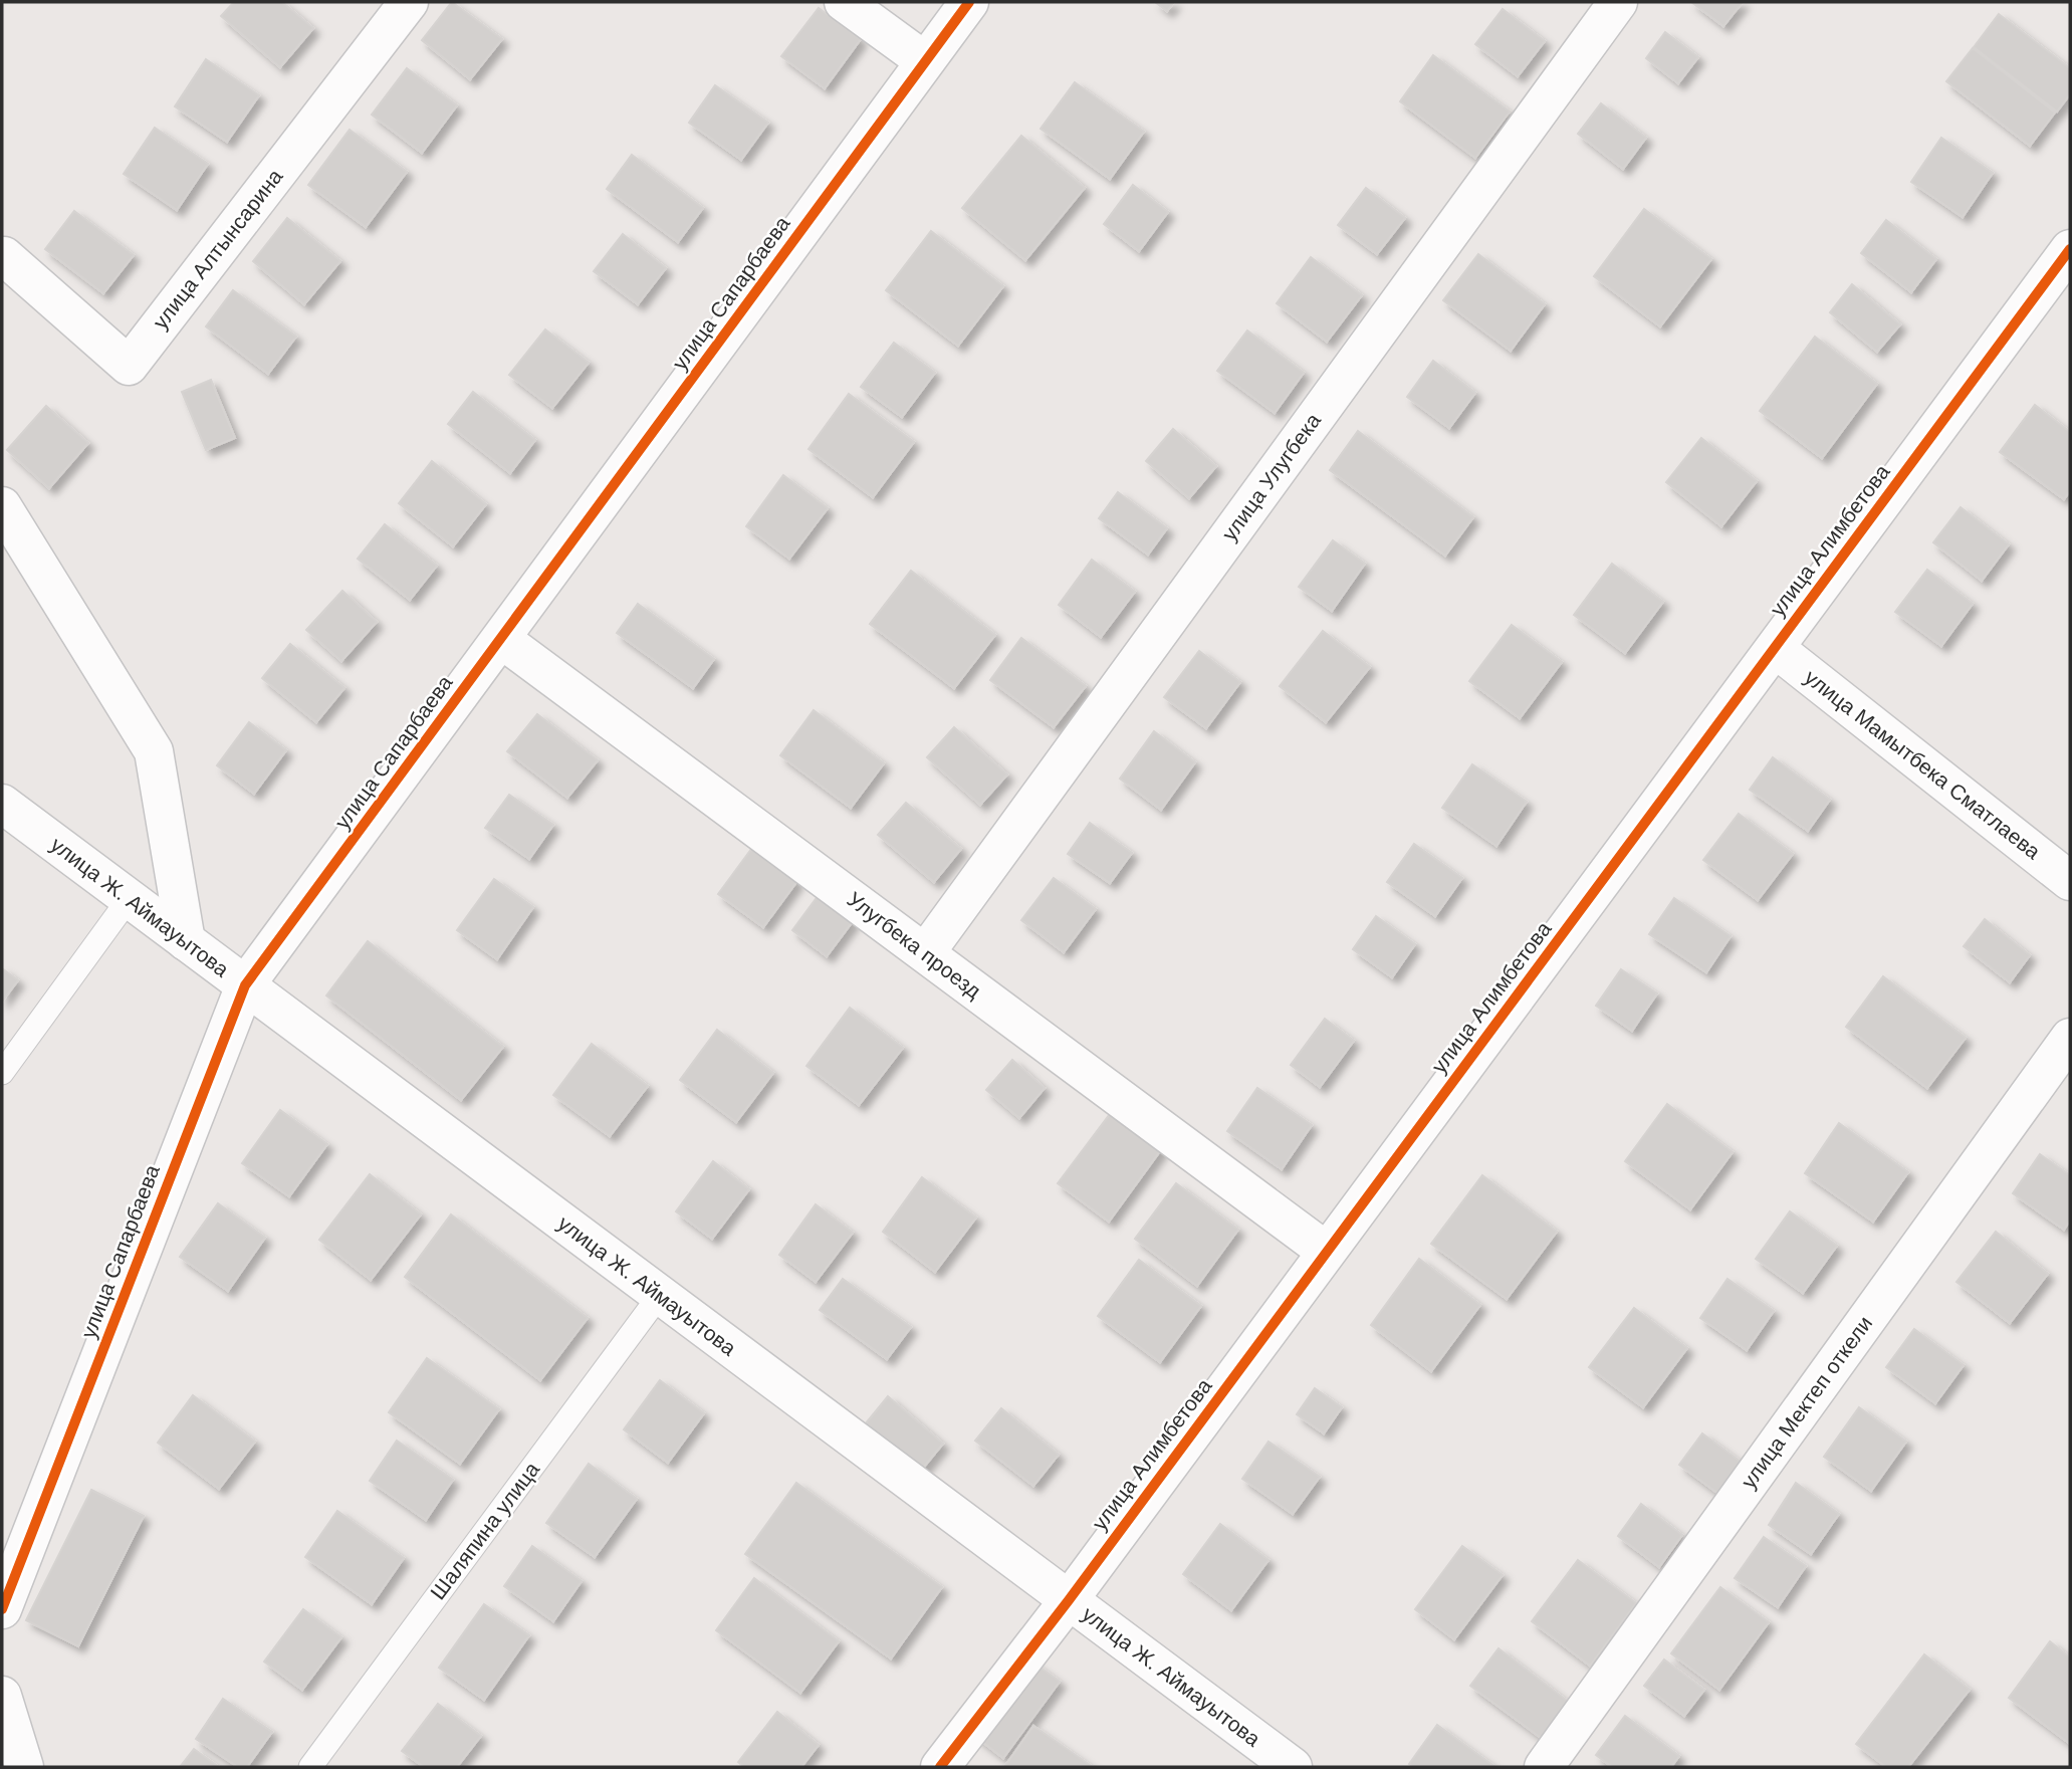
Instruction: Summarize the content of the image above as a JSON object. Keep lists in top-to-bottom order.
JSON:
{
  "streets": {
    "street": [
      "улица Алтынсарина",
      "улица Сапарбаева",
      "улица Улугбека",
      "улица Алимбетова",
      "улица Мамытбека Сматлаева",
      "улица Ж. Аймауытова",
      "Улугбека проезд",
      "улица Мектеп откели"
    ],
    "lane": ["Шаляпина улица"]
  },
  "crossings": [
    ["улица Сапарбаева", "улица Ж. Аймауытова"],
    ["улица Сапарбаева", "Улугбека проезд"],
    ["улица Улугбека", "Улугбека проезд"],
    ["улица Алимбетова", "улица Мамытбека Сматлаева"],
    ["улица Алимбетова", "улица Ж. Аймауытова"],
    ["улица Алимбетова", "Улугбека проезд"],
    ["улица Ж. Аймауытова", "Шаляпина улица"]
  ]
}
